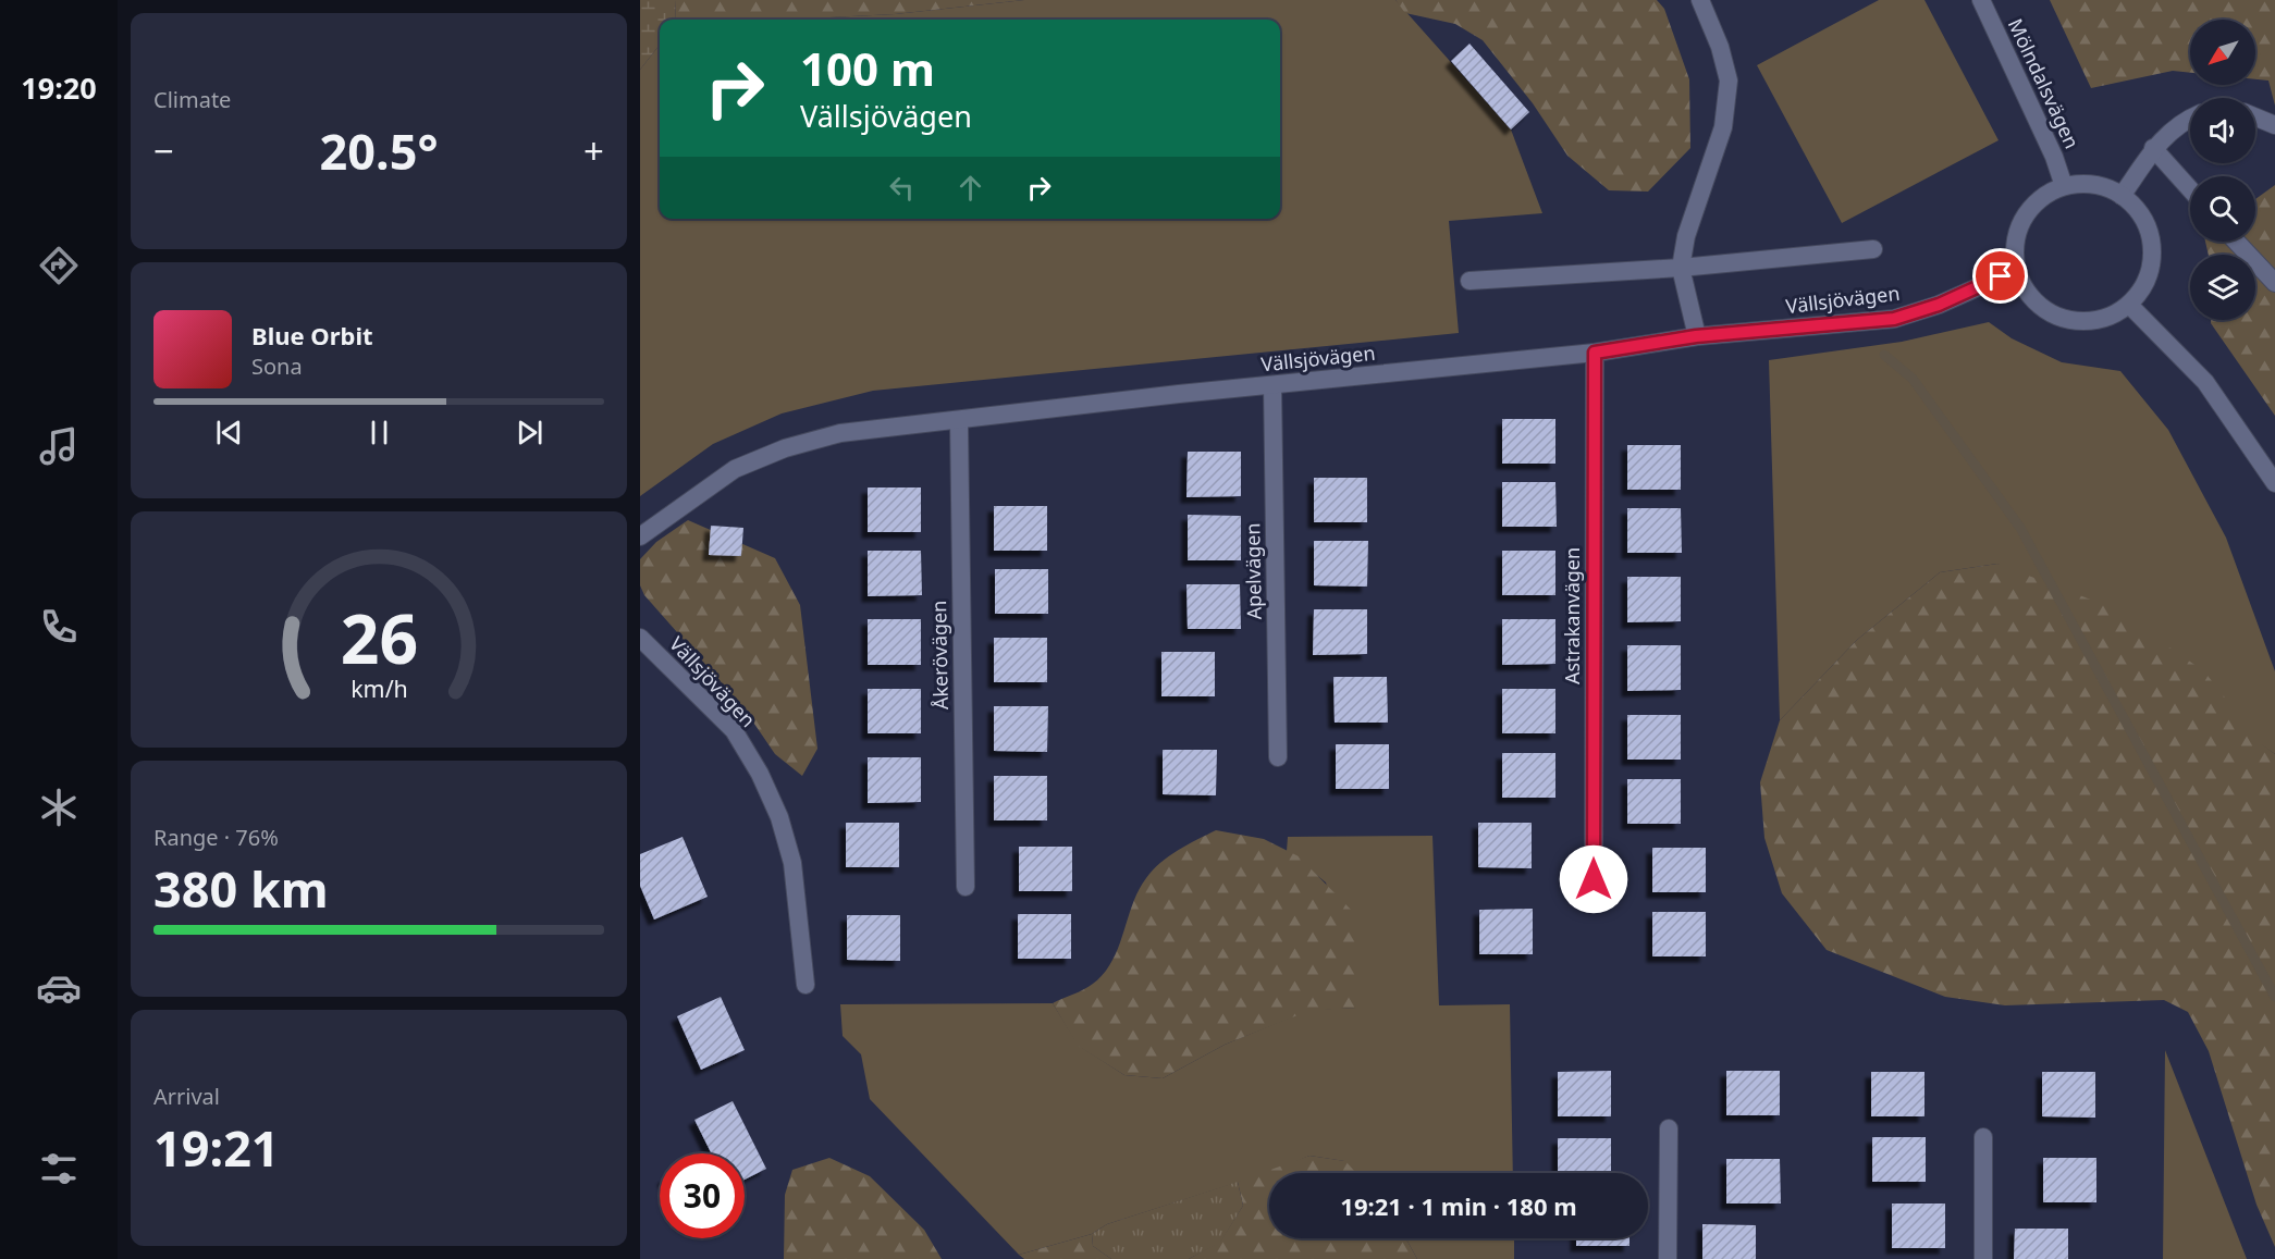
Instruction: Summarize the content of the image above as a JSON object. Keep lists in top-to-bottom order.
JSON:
{
  "streets": {
    "street": [
      "Mölndalsvägen",
      "Vällsjövägen",
      "Apelvägen",
      "Astrakanvägen",
      "Åkerövägen"
    ]
  },
  "crossings": [
    ["Mölndalsvägen", "Vällsjövägen"],
    ["Vällsjövägen", "Apelvägen"],
    ["Vällsjövägen", "Astrakanvägen"],
    ["Vällsjövägen", "Åkerövägen"]
  ],
  "north": "bottom left",
  "page": {
    "tabs": "19:20",
    "tile": [
      "Climate",
      ["Range · 76%", "380 km"],
      ["Arrival", "19:21"]
    ],
    "turn": ["100 m", "Vällsjövägen"],
    "heat": ["−", "20.5°", "+"],
    "song": ["Blue Orbit", "Sona"],
    "limit": "30",
    "trip": "19:21 · 1 min · 180 m",
    "gauge": ["26", "km/h"]
  }
}
